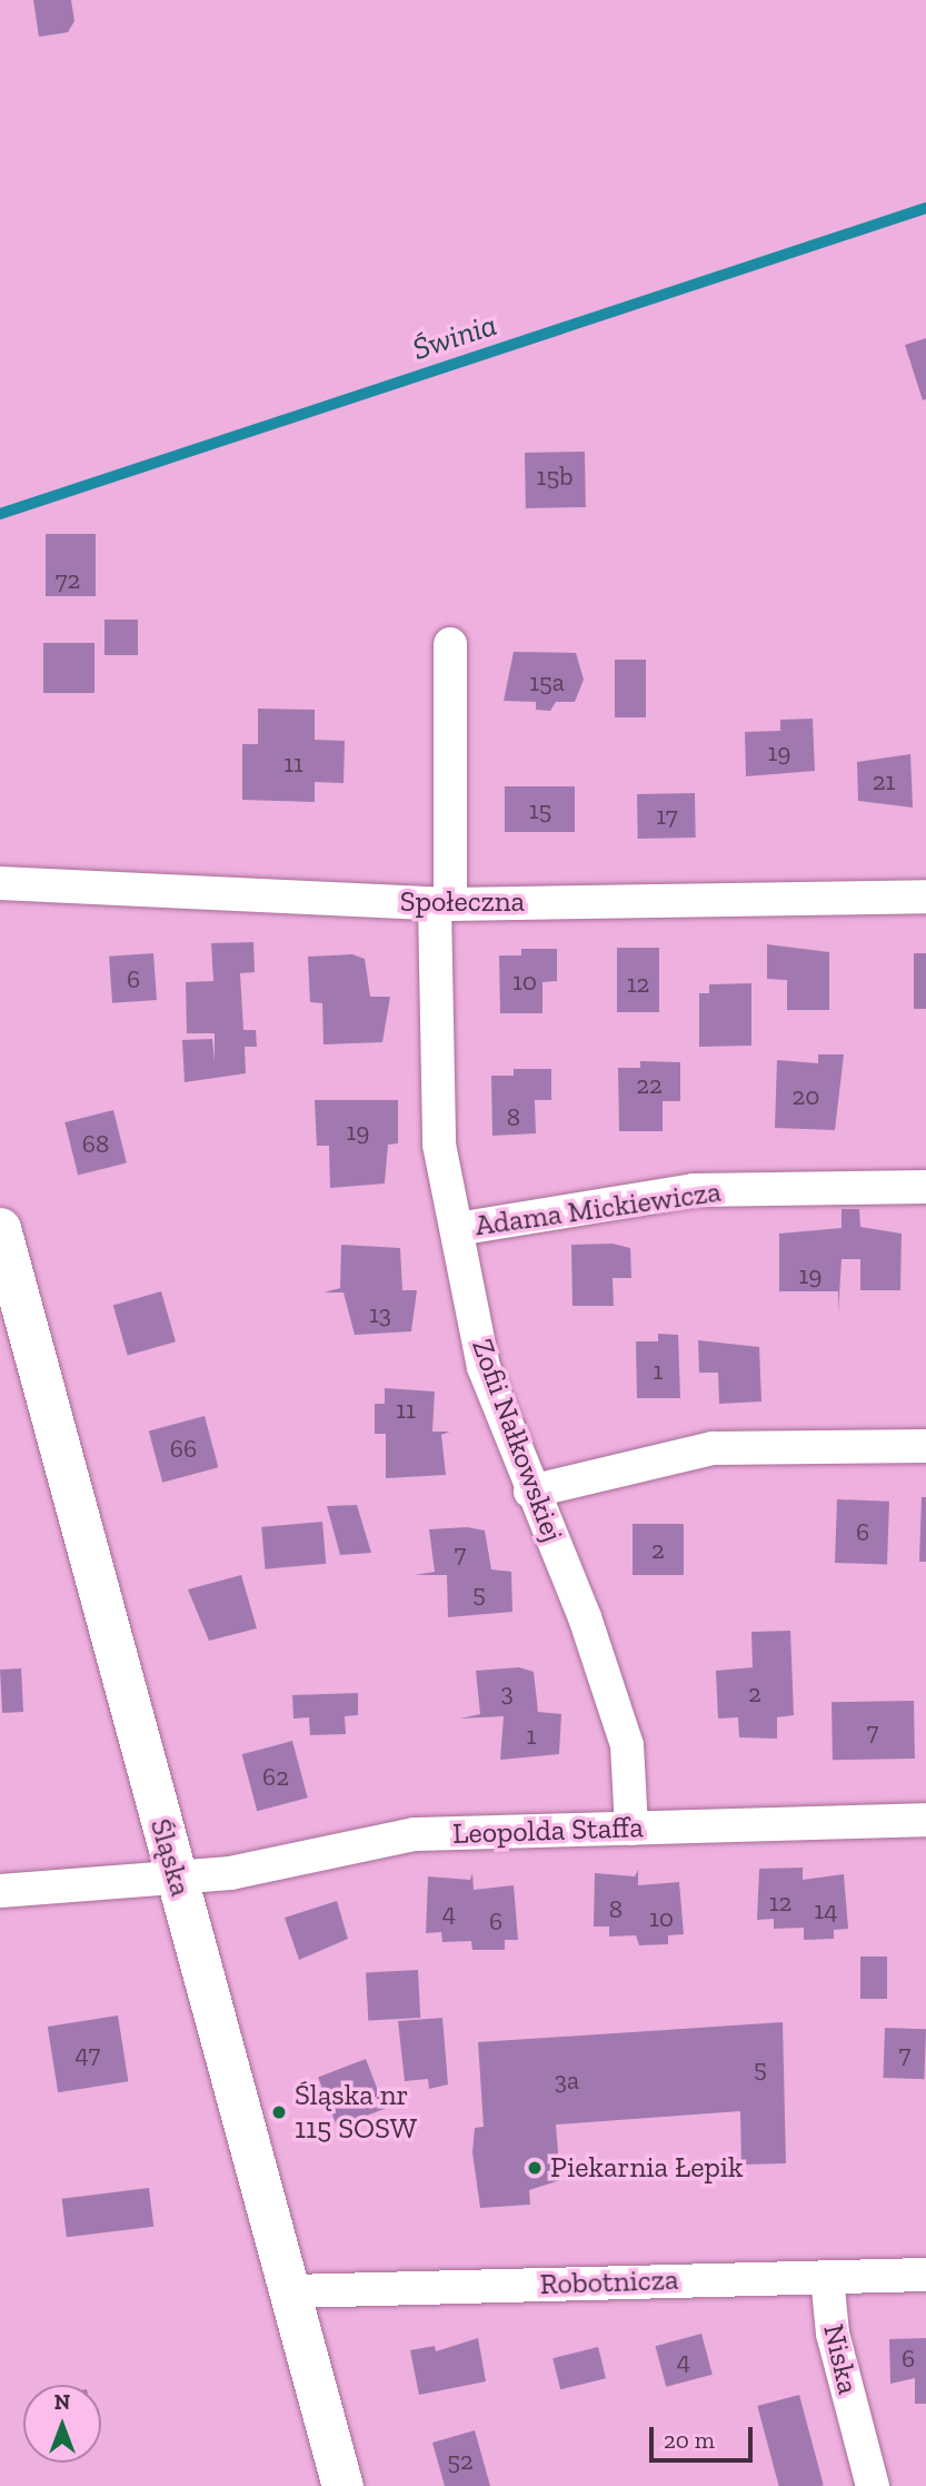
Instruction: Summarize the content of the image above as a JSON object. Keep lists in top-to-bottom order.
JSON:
{
  "streets": {
    "street": [
      "Społeczna",
      "Adama Mickiewicza",
      "Zofii Nałkowskiej",
      "Leopolda Staffa",
      "Śląska",
      "Robotnicza",
      "Niska"
    ]
  },
  "crossings": [
    ["Społeczna", "Zofii Nałkowskiej"],
    ["Adama Mickiewicza", "Zofii Nałkowskiej"],
    ["Zofii Nałkowskiej", "Leopolda Staffa"],
    ["Leopolda Staffa", "Śląska"],
    ["Śląska", "Robotnicza"],
    ["Robotnicza", "Niska"]
  ],
  "water": ["Świnia"],
  "places": ["Śląska nr 115 SOSW", "Piekarnia Łepik"],
  "house_numbers": [
    "15b",
    "72",
    "15a",
    "19",
    "11",
    "21",
    "15",
    "17",
    "6",
    "10",
    "12",
    "22",
    "20",
    "8",
    "19",
    "68",
    "19",
    "13",
    "1",
    "11",
    "66",
    "6",
    "2",
    "7",
    "5",
    "3",
    "2",
    "7",
    "1",
    "62",
    "12",
    "8",
    "14",
    "4",
    "10",
    "6",
    "47",
    "7",
    "5",
    "3a",
    "6",
    "4",
    "52"
  ],
  "scale_bar": "20 m",
  "north": "top"
}
